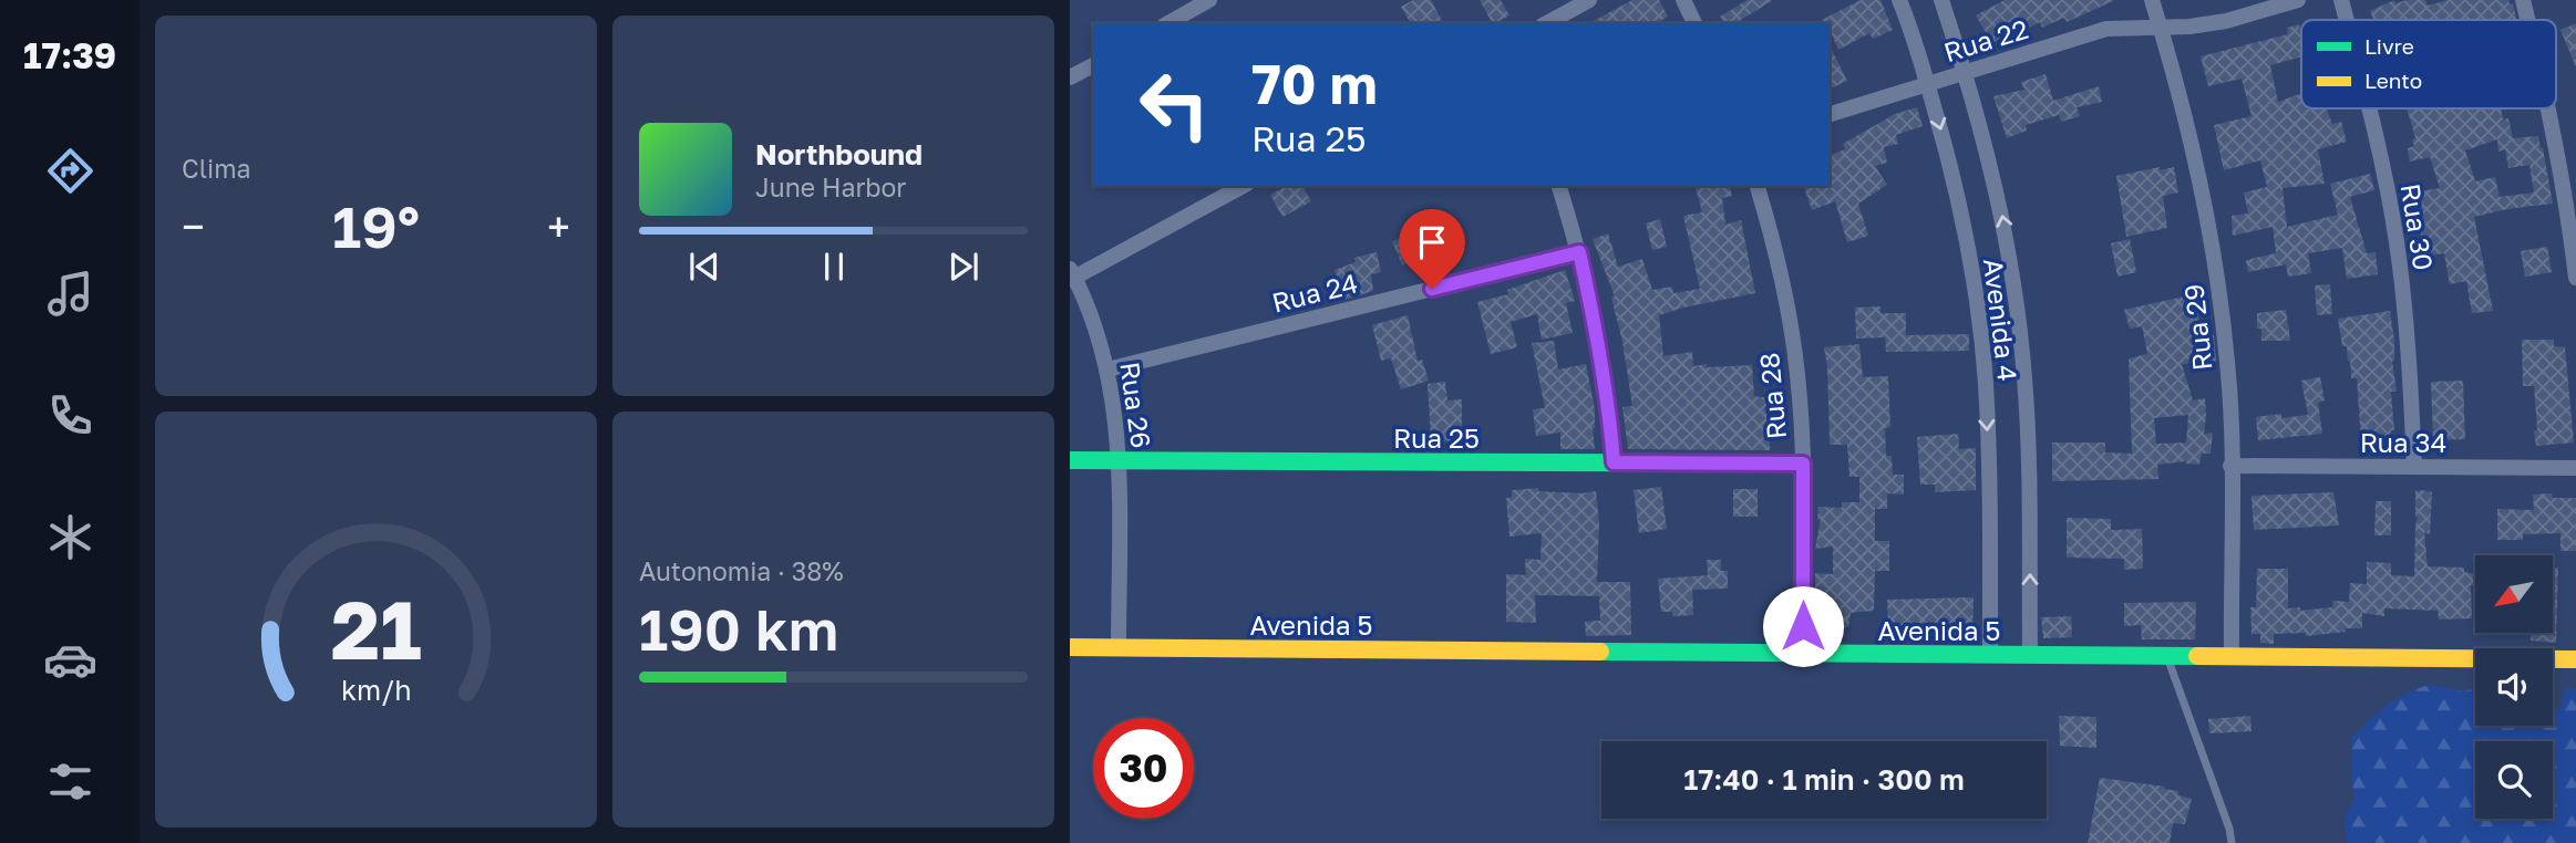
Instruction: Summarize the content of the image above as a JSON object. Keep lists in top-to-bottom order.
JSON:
{
  "streets": {
    "street": [
      "Rua 22",
      "Rua 30",
      "Rua 24",
      "Avenida 4",
      "Rua 29",
      "Rua 28",
      "Rua 26",
      "Rua 25",
      "Rua 34",
      "Avenida 5"
    ]
  },
  "crossings": [
    ["Rua 22", "Avenida 4"],
    ["Rua 22", "Rua 29"],
    ["Rua 30", "Rua 34"],
    ["Rua 24", "Rua 26"],
    ["Avenida 4", "Avenida 5"],
    ["Rua 29", "Rua 34"],
    ["Rua 29", "Avenida 5"],
    ["Rua 28", "Rua 25"],
    ["Rua 28", "Avenida 5"],
    ["Rua 26", "Rua 25"],
    ["Rua 26", "Avenida 5"]
  ],
  "legend": ["Livre", "Lento"],
  "north": "bottom left",
  "page": {
    "tabs": "17:39",
    "tile": [
      "Clima",
      ["Autonomia · 38%", "190 km"]
    ],
    "turn": ["70 m", "Rua 25"],
    "song": ["Northbound", "June Harbor"],
    "heat": ["−", "19°", "+"],
    "limit": "30",
    "trip": "17:40 · 1 min · 300 m",
    "gauge": ["21", "km/h"]
  }
}
